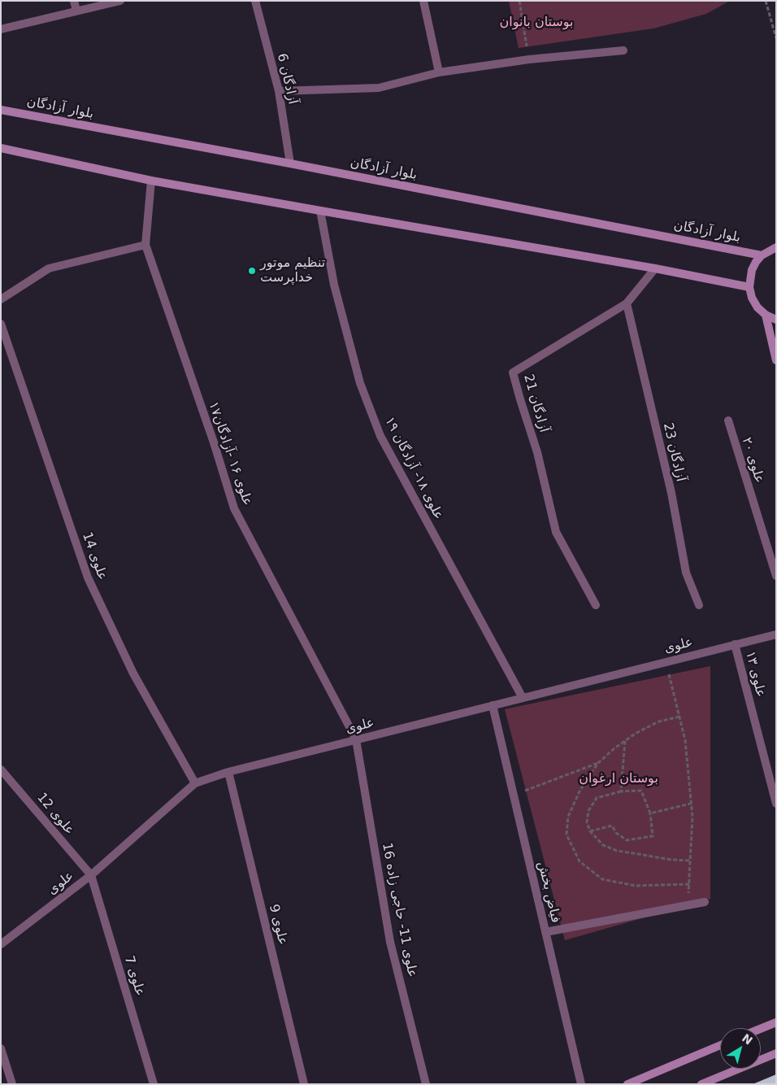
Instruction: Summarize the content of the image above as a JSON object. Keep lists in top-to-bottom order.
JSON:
{
  "streets": {
    "main road": ["بلوار آزادگان"],
    "street": [
      "آزادگان 6",
      "آزادگان 21",
      "آزادگان 23",
      "علوی ۱۶ -آزادگان۱۷",
      "علوی ۲۰",
      "علوی ۱٨- آزادگان ۱۹",
      "علوی 14",
      "علوی",
      "علوی ۱۳",
      "علوی 12",
      "فیاض بخش",
      "علوی 11- حاجی زاده 16",
      "علوی 9",
      "علوی 7"
    ]
  },
  "crossings": [
    ["آزادگان 6", "بلوار آزادگان"],
    ["آزادگان 21", "آزادگان 23"],
    ["علوی ۱۶ -آزادگان۱۷", "علوی"],
    ["علوی ۱۶ -آزادگان۱۷", "علوی 11- حاجی زاده 16"],
    ["علوی ۱٨- آزادگان ۱۹", "علوی"],
    ["علوی 14", "علوی"],
    ["علوی", "علوی ۱۳"],
    ["علوی", "علوی 12"],
    ["علوی", "فیاض بخش"],
    ["علوی", "علوی 11- حاجی زاده 16"],
    ["علوی", "علوی 9"],
    ["علوی", "علوی 7"],
    ["علوی 12", "علوی 7"]
  ],
  "parks": ["بوستان بانوان", "بوستان ارغوان"],
  "places": ["تنظیم موتور خداپرست"],
  "north": "top right"
}
